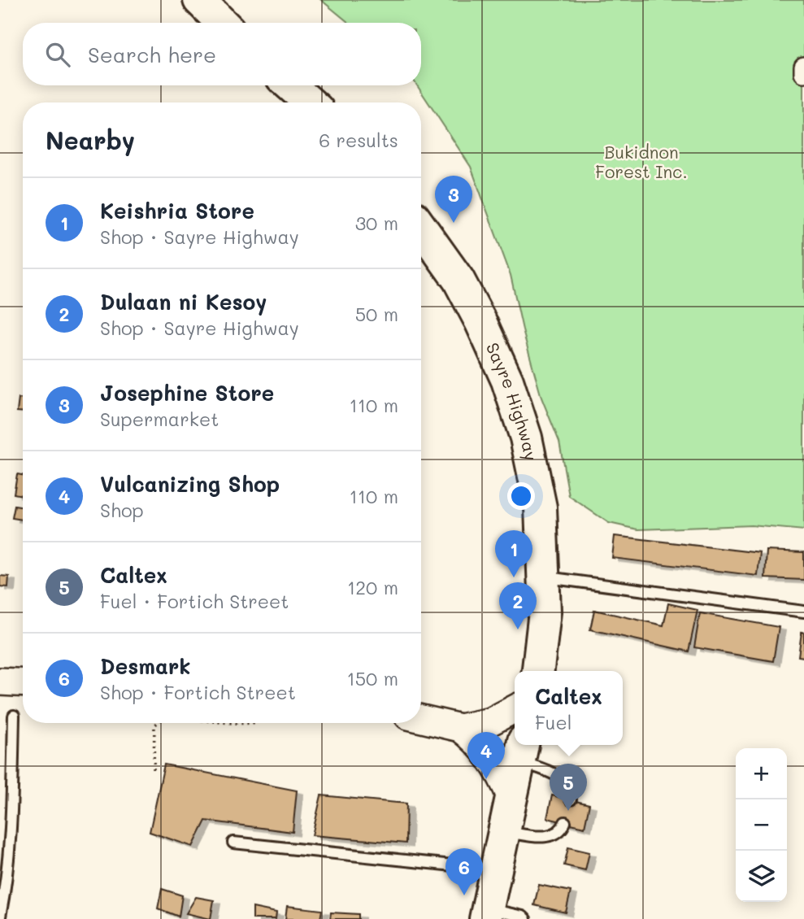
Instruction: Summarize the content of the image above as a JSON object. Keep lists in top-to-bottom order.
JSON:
{
  "streets": {
    "highway": ["Sayre Highway"]
  },
  "parks": ["Bukidnon Forest Inc."],
  "page": {
    "search": "Search here",
    "heading": ["Nearby", "6 results"],
    "pins": [
      "3",
      "1",
      "2",
      "4",
      "5",
      "6"
    ],
    "list": [
      {
        "mark": "1",
        "name": "Keishria Store",
        "note": "Shop · Sayre Highway",
        "value": "30 m"
      },
      {
        "mark": "2",
        "name": "Dulaan ni Kesoy",
        "note": "Shop · Sayre Highway",
        "value": "50 m"
      },
      {
        "mark": "3",
        "name": "Josephine Store",
        "note": "Supermarket",
        "value": "110 m"
      },
      {
        "mark": "4",
        "name": "Vulcanizing Shop",
        "note": "Shop",
        "value": "110 m"
      },
      {
        "mark": "5",
        "name": "Caltex",
        "note": "Fuel · Fortich Street",
        "value": "120 m"
      },
      {
        "mark": "6",
        "name": "Desmark",
        "note": "Shop · Fortich Street",
        "value": "150 m"
      }
    ],
    "popup": ["Caltex", "Fuel"],
    "map_buttons": ["+", "−"]
  }
}
